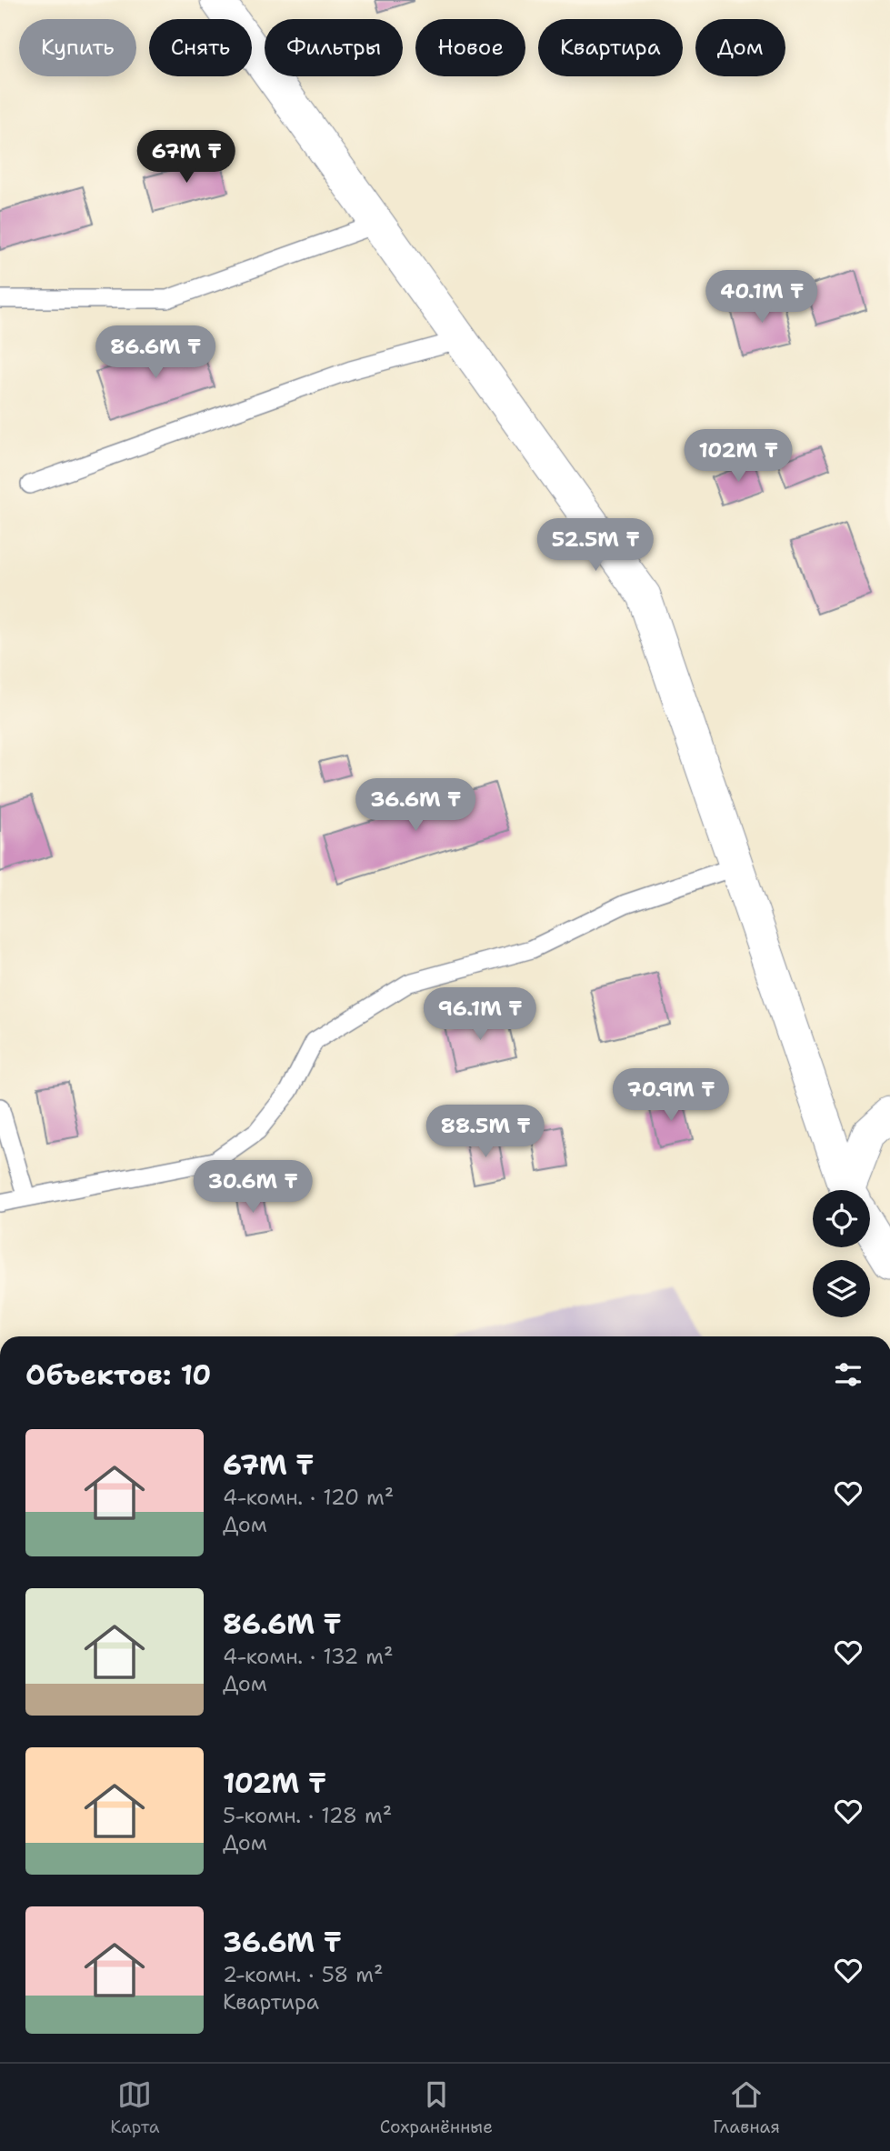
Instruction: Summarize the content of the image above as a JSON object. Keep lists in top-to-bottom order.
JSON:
{
  "page": {
    "chip": [
      "Купить",
      "Снять",
      "Фильтры",
      "Новое",
      "Квартира",
      "Дом"
    ],
    "price": [
      "67M ₸",
      "40.1M ₸",
      "86.6M ₸",
      "102M ₸",
      "52.5M ₸",
      "36.6M ₸",
      "96.1M ₸",
      "70.9M ₸",
      "88.5M ₸",
      "30.6M ₸"
    ],
    "heading": "Объектов: 10",
    "list": [
      {
        "name": "67M ₸",
        "note": "4-комн. · 120 m² · Дом"
      },
      {
        "name": "86.6M ₸",
        "note": "4-комн. · 132 m² · Дом"
      },
      {
        "name": "102M ₸",
        "note": "5-комн. · 128 m² · Дом"
      },
      {
        "name": "36.6M ₸",
        "note": "2-комн. · 58 m² · Квартира"
      }
    ],
    "tabs": ["Карта", "Сохранённые", "Главная"]
  }
}
